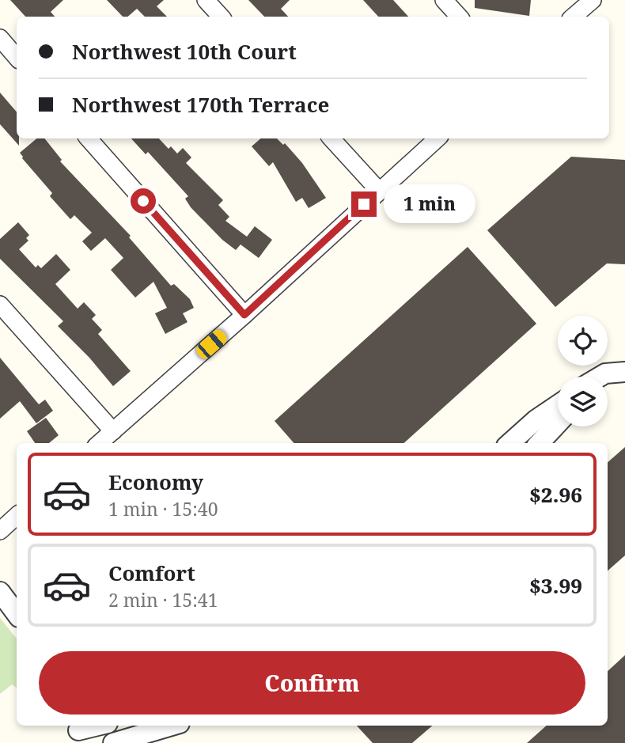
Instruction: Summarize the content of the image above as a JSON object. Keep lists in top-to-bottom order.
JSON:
{
  "page": {
    "banner": ["Northwest 10th Court", "Northwest 170th Terrace"],
    "bubble": "1 min",
    "list": [
      {
        "name": "Economy",
        "note": "1 min · 15:40",
        "value": "$2.96"
      },
      {
        "name": "Comfort",
        "note": "2 min · 15:41",
        "value": "$3.99"
      }
    ],
    "buttons": "Confirm"
  }
}
